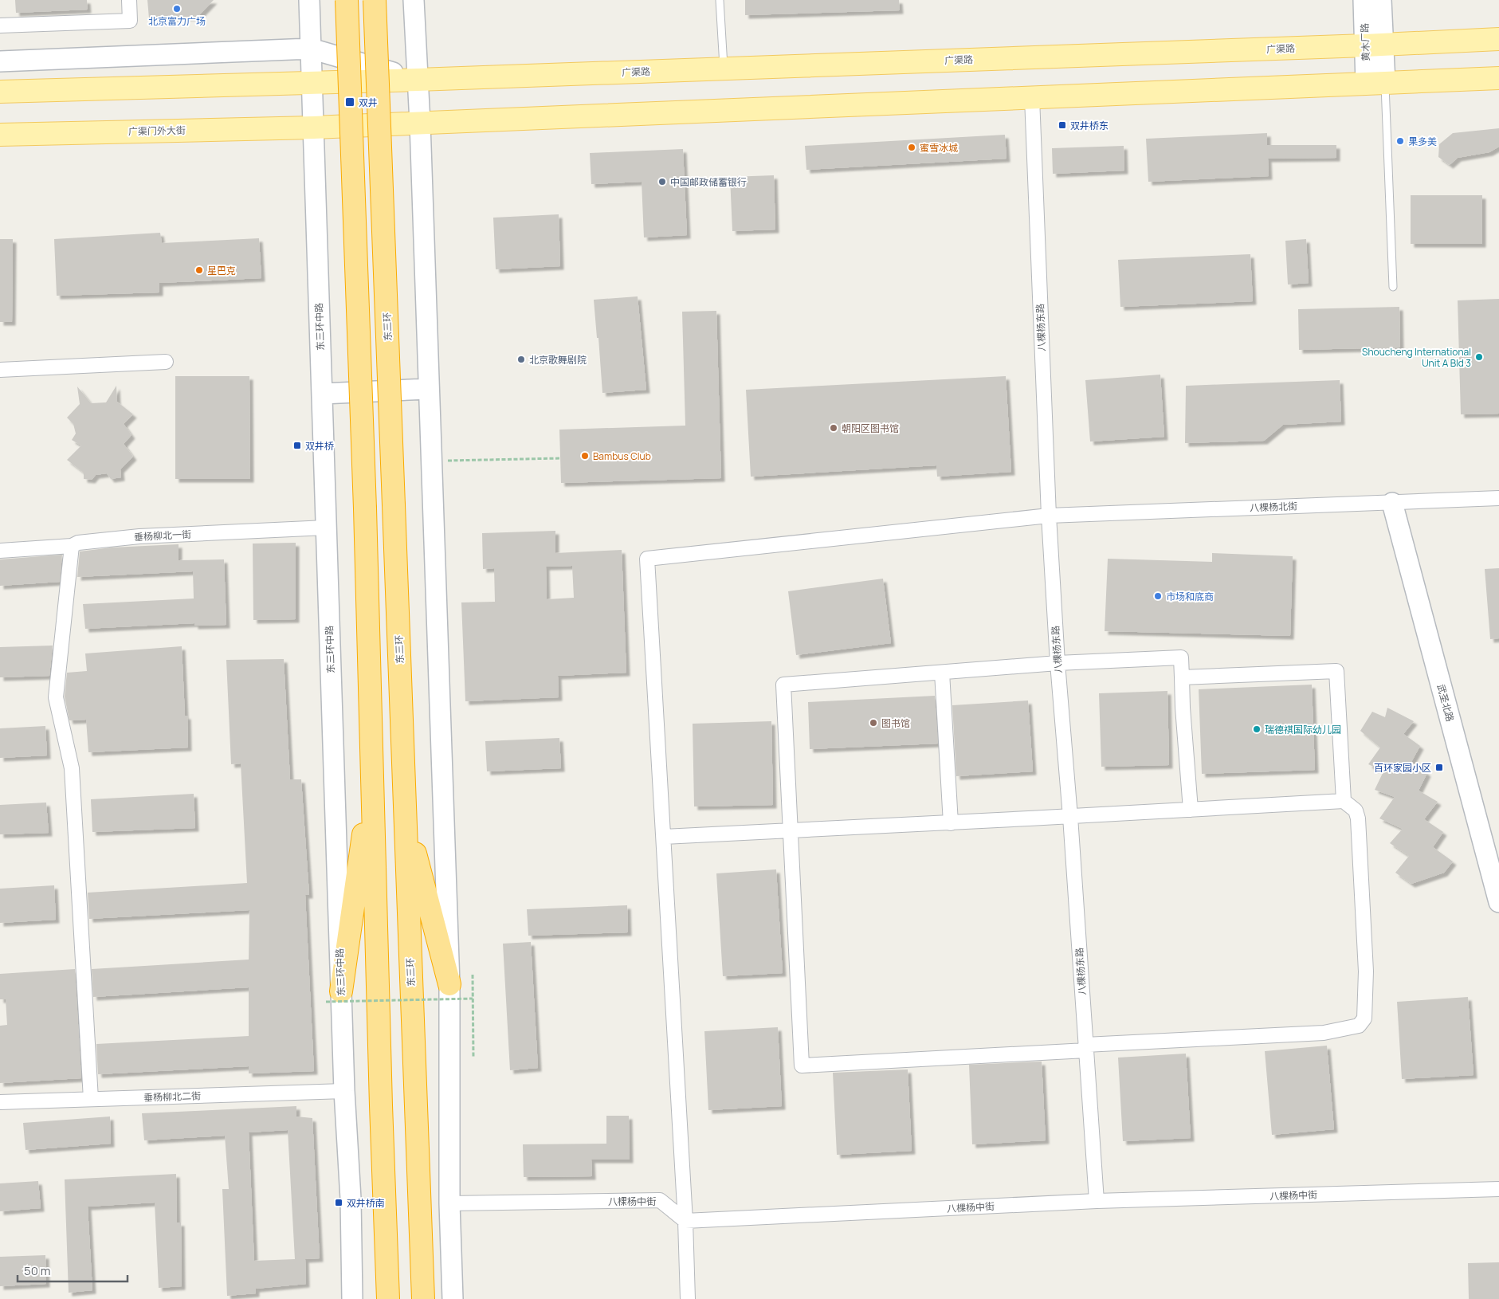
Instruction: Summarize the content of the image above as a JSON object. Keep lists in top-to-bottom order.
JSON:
{
  "streets": {
    "highway": ["东三环"],
    "main road": ["广渠路", "广渠门外大街"],
    "street": [
      "黄木厂路",
      "东三环中路",
      "八棵杨东路",
      "八棵杨北街",
      "垂杨柳北一街",
      "武圣北路",
      "垂杨柳北二街",
      "八棵杨中街"
    ]
  },
  "crossings": [
    ["黄木厂路", "广渠路"],
    ["广渠路", "东三环中路"],
    ["广渠门外大街", "东三环中路"],
    ["东三环中路", "垂杨柳北一街"],
    ["东三环中路", "垂杨柳北二街"],
    ["八棵杨东路", "八棵杨北街"],
    ["八棵杨东路", "八棵杨中街"],
    ["八棵杨北街", "武圣北路"]
  ],
  "places": {
    "other": [
      "北京富力广场",
      "果多美",
      "蜜雪冰城",
      "中国邮政储蓄银行",
      "星巴克",
      "Shoucheng International Unit A Bld 3",
      "北京歌舞剧院",
      "朝阳区图书馆",
      "Bambus Club",
      "市场和底商",
      "图书馆",
      "瑞德祺国际幼儿园"
    ],
    "transit": [
      "双井",
      "双井桥东",
      "双井桥",
      "百环家园小区",
      "双井桥南"
    ]
  },
  "scale_bar": "50 m"
}
